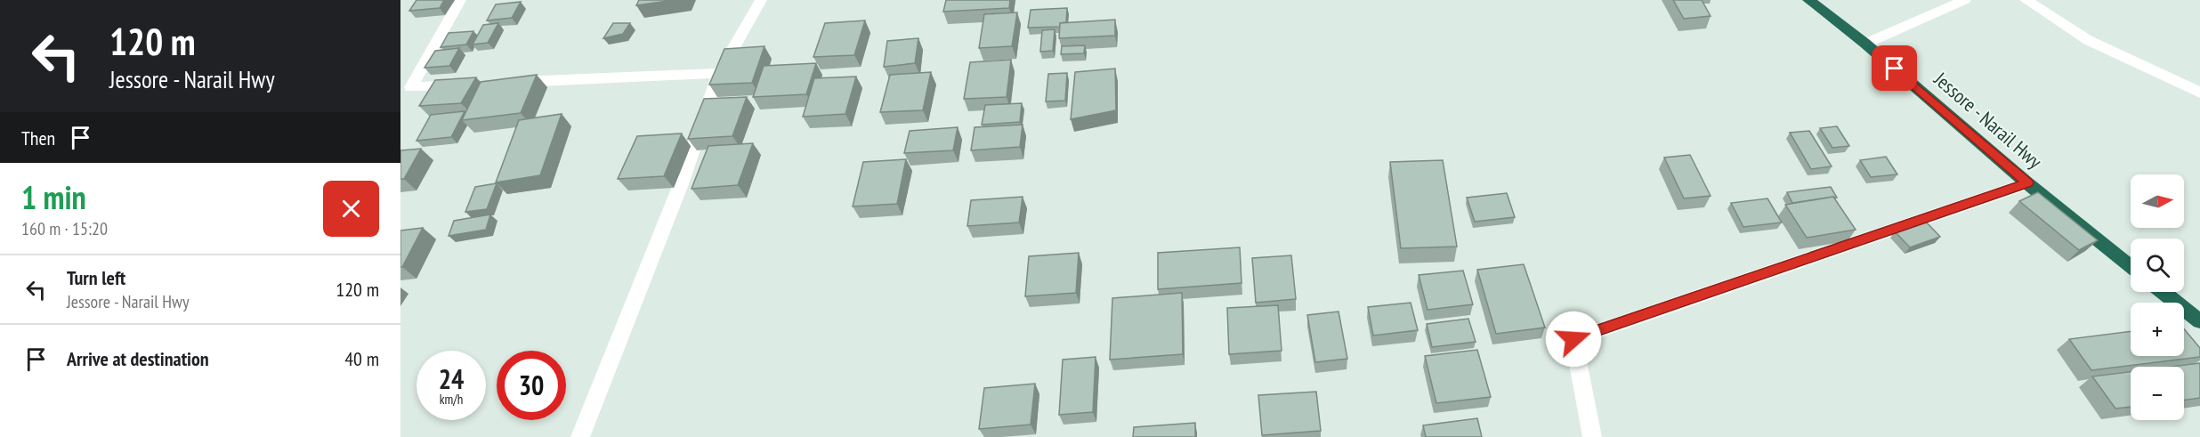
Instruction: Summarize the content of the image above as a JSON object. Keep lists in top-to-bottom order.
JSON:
{
  "streets": {
    "highway": ["Jessore - Narail Hwy"]
  },
  "north": "right",
  "page": {
    "turn": ["120 m", "Jessore - Narail Hwy"],
    "then": "Then",
    "heading": ["1 min", "160 m · 15:20"],
    "map_buttons": ["+", "−"],
    "list": [
      {
        "name": "Turn left",
        "note": "Jessore - Narail Hwy",
        "value": "120 m"
      },
      {
        "name": "Arrive at destination",
        "value": "40 m"
      }
    ],
    "speed": "24 km/h",
    "limit": "30"
  }
}
